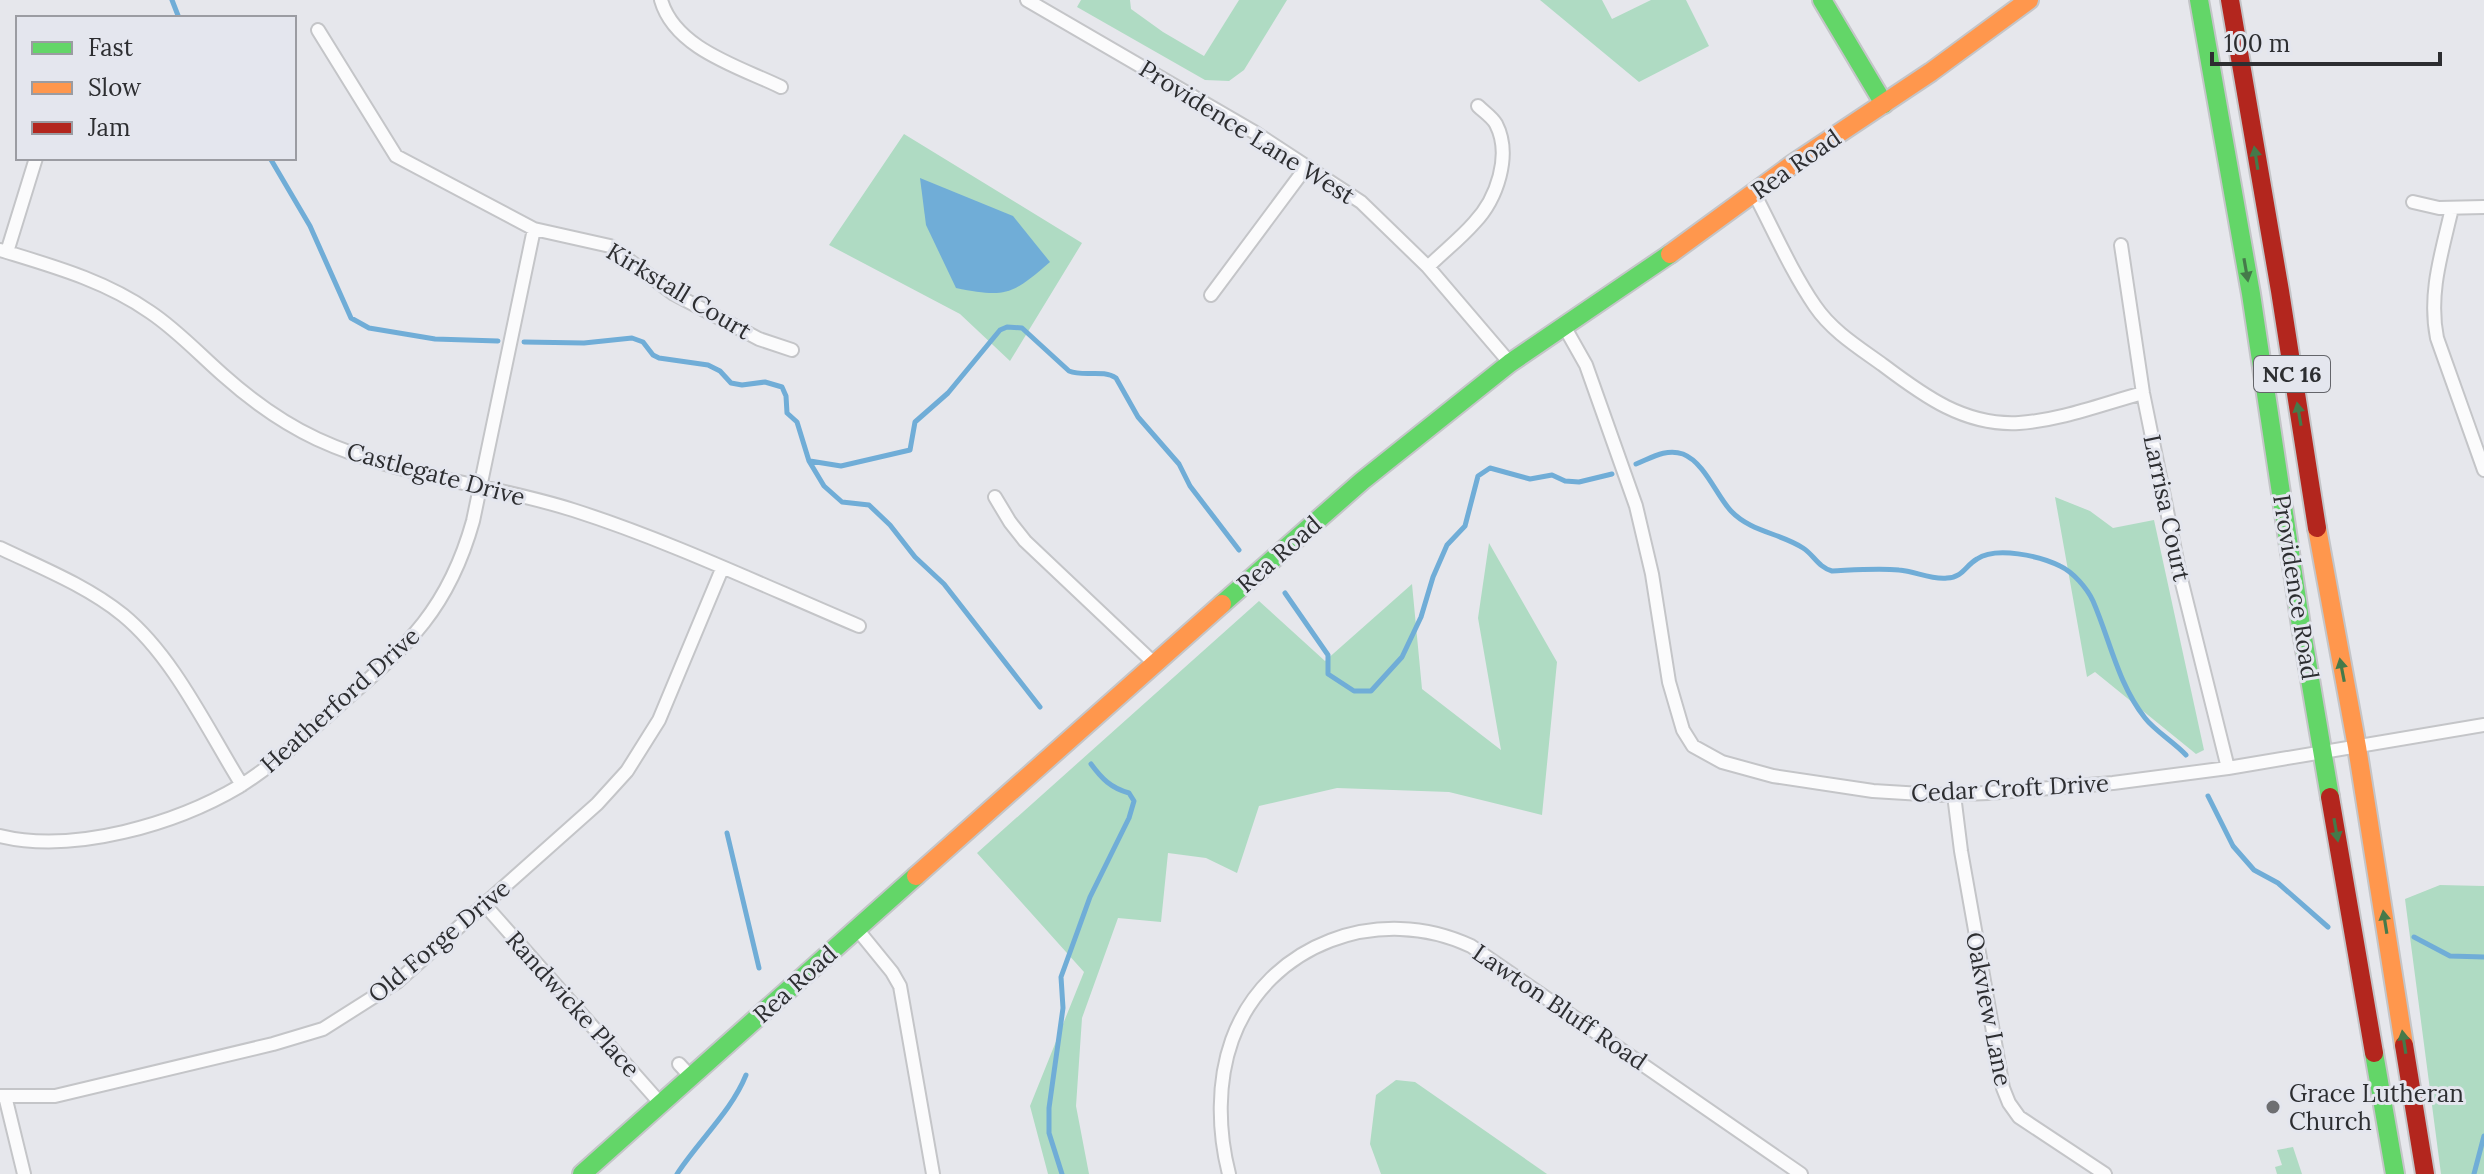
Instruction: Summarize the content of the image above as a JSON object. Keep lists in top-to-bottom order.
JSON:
{
  "streets": {
    "main road": ["Rea Road", "NC 16", "Providence Road"],
    "street": [
      "Providence Lane West",
      "Kirkstall Court",
      "Castlegate Drive",
      "Larrisa Court",
      "Heatherford Drive",
      "Cedar Croft Drive",
      "Old Forge Drive",
      "Randwicke Place",
      "Lawton Bluff Road",
      "Oakview Lane"
    ]
  },
  "crossings": [
    ["Providence Lane West", "Rea Road"],
    ["Rea Road", "Cedar Croft Drive"],
    ["Rea Road", "Randwicke Place"],
    ["Kirkstall Court", "Heatherford Drive"],
    ["Castlegate Drive", "Heatherford Drive"],
    ["Castlegate Drive", "Old Forge Drive"],
    ["Larrisa Court", "Cedar Croft Drive"],
    ["Providence Road", "Cedar Croft Drive"],
    ["Cedar Croft Drive", "Oakview Lane"],
    ["Old Forge Drive", "Randwicke Place"]
  ],
  "places": ["Grace Lutheran Church"],
  "legend": ["Fast", "Slow", "Jam"],
  "scale_bar": "100 m"
}
